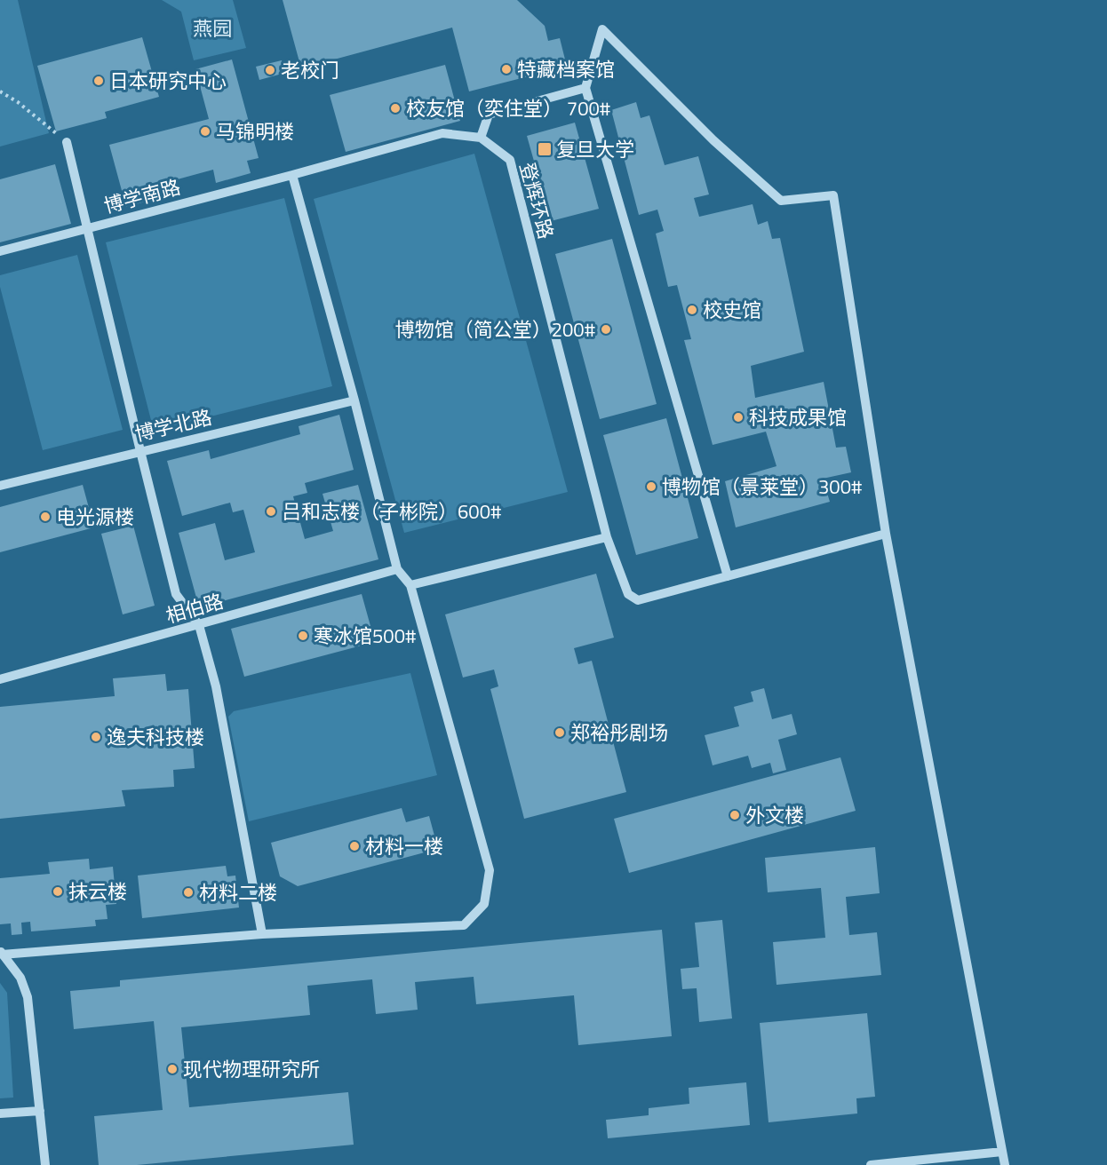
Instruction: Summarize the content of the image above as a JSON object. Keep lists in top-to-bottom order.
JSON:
{
  "streets": {
    "lane": [
      "博学南路",
      "登辉环路",
      "博学北路",
      "相伯路"
    ]
  },
  "parks": ["燕园"],
  "places": {
    "other": [
      "特藏档案馆",
      "老校门",
      "日本研究中心",
      "校友馆（奕住堂） 700#",
      "马锦明楼",
      "校史馆",
      "博物馆（简公堂）200#",
      "科技成果馆",
      "博物馆（景莱堂）300#",
      "吕和志楼（子彬院）600#",
      "电光源楼",
      "寒冰馆500#",
      "郑裕彤剧场‌",
      "逸夫科技楼",
      "外文楼",
      "材料一楼",
      "抹云楼",
      "材料二楼",
      "现代物理研究所"
    ],
    "transit": ["复旦大学"]
  }
}
